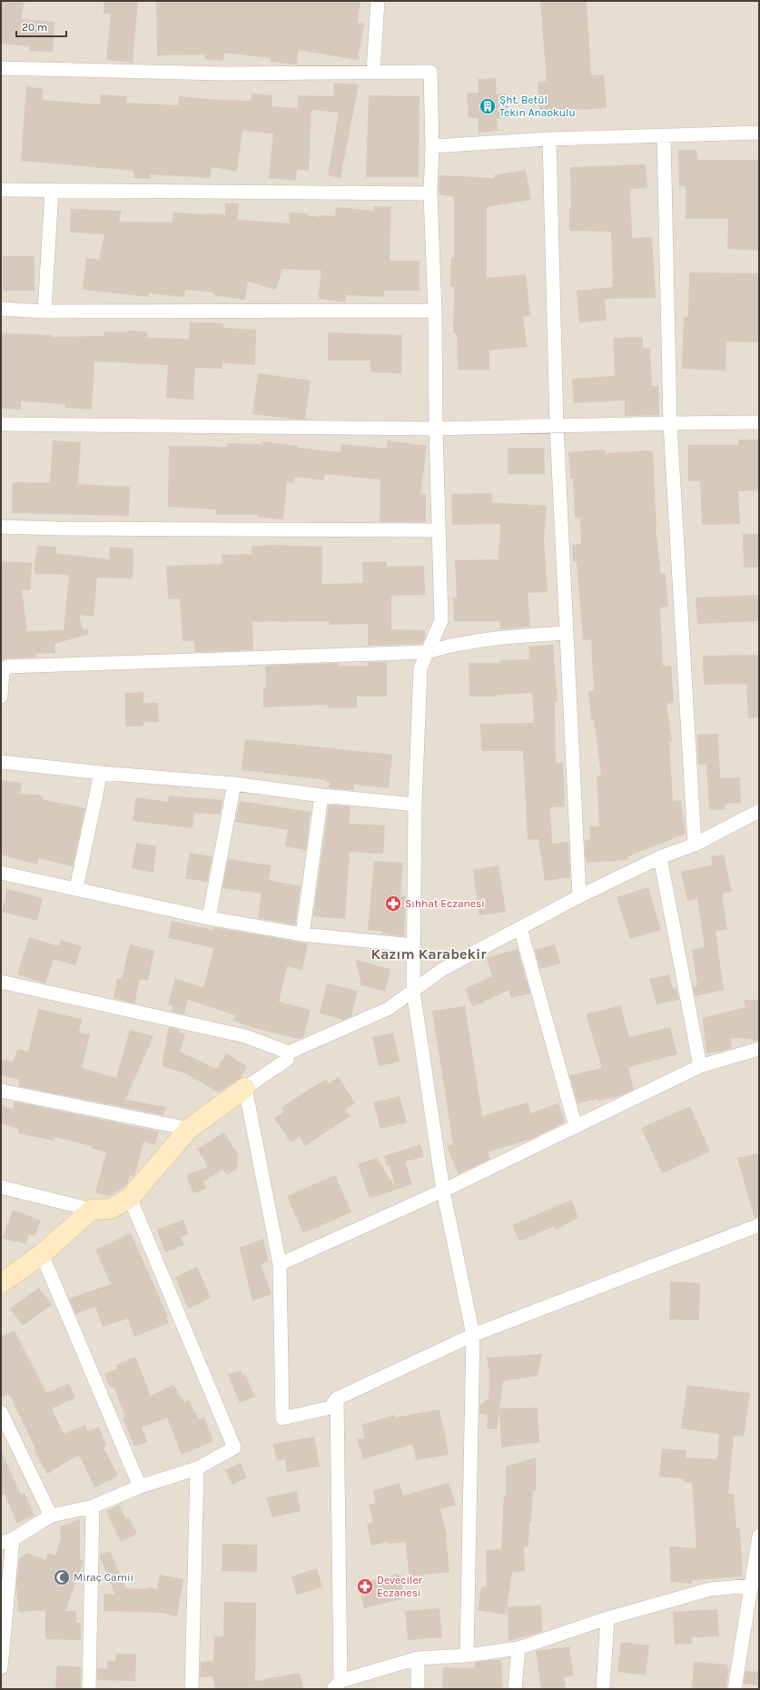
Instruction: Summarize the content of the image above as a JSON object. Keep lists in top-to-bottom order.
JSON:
{
  "districts": ["Kazım Karabekir"],
  "places": {
    "building": ["Şht. Betül Tekin Anaokulu"],
    "pharmacy": ["Sıhhat Eczanesi", "Deveciler Eczanesi"],
    "mosque": ["Miraç Camii"]
  },
  "scale_bar": "20 m"
}
